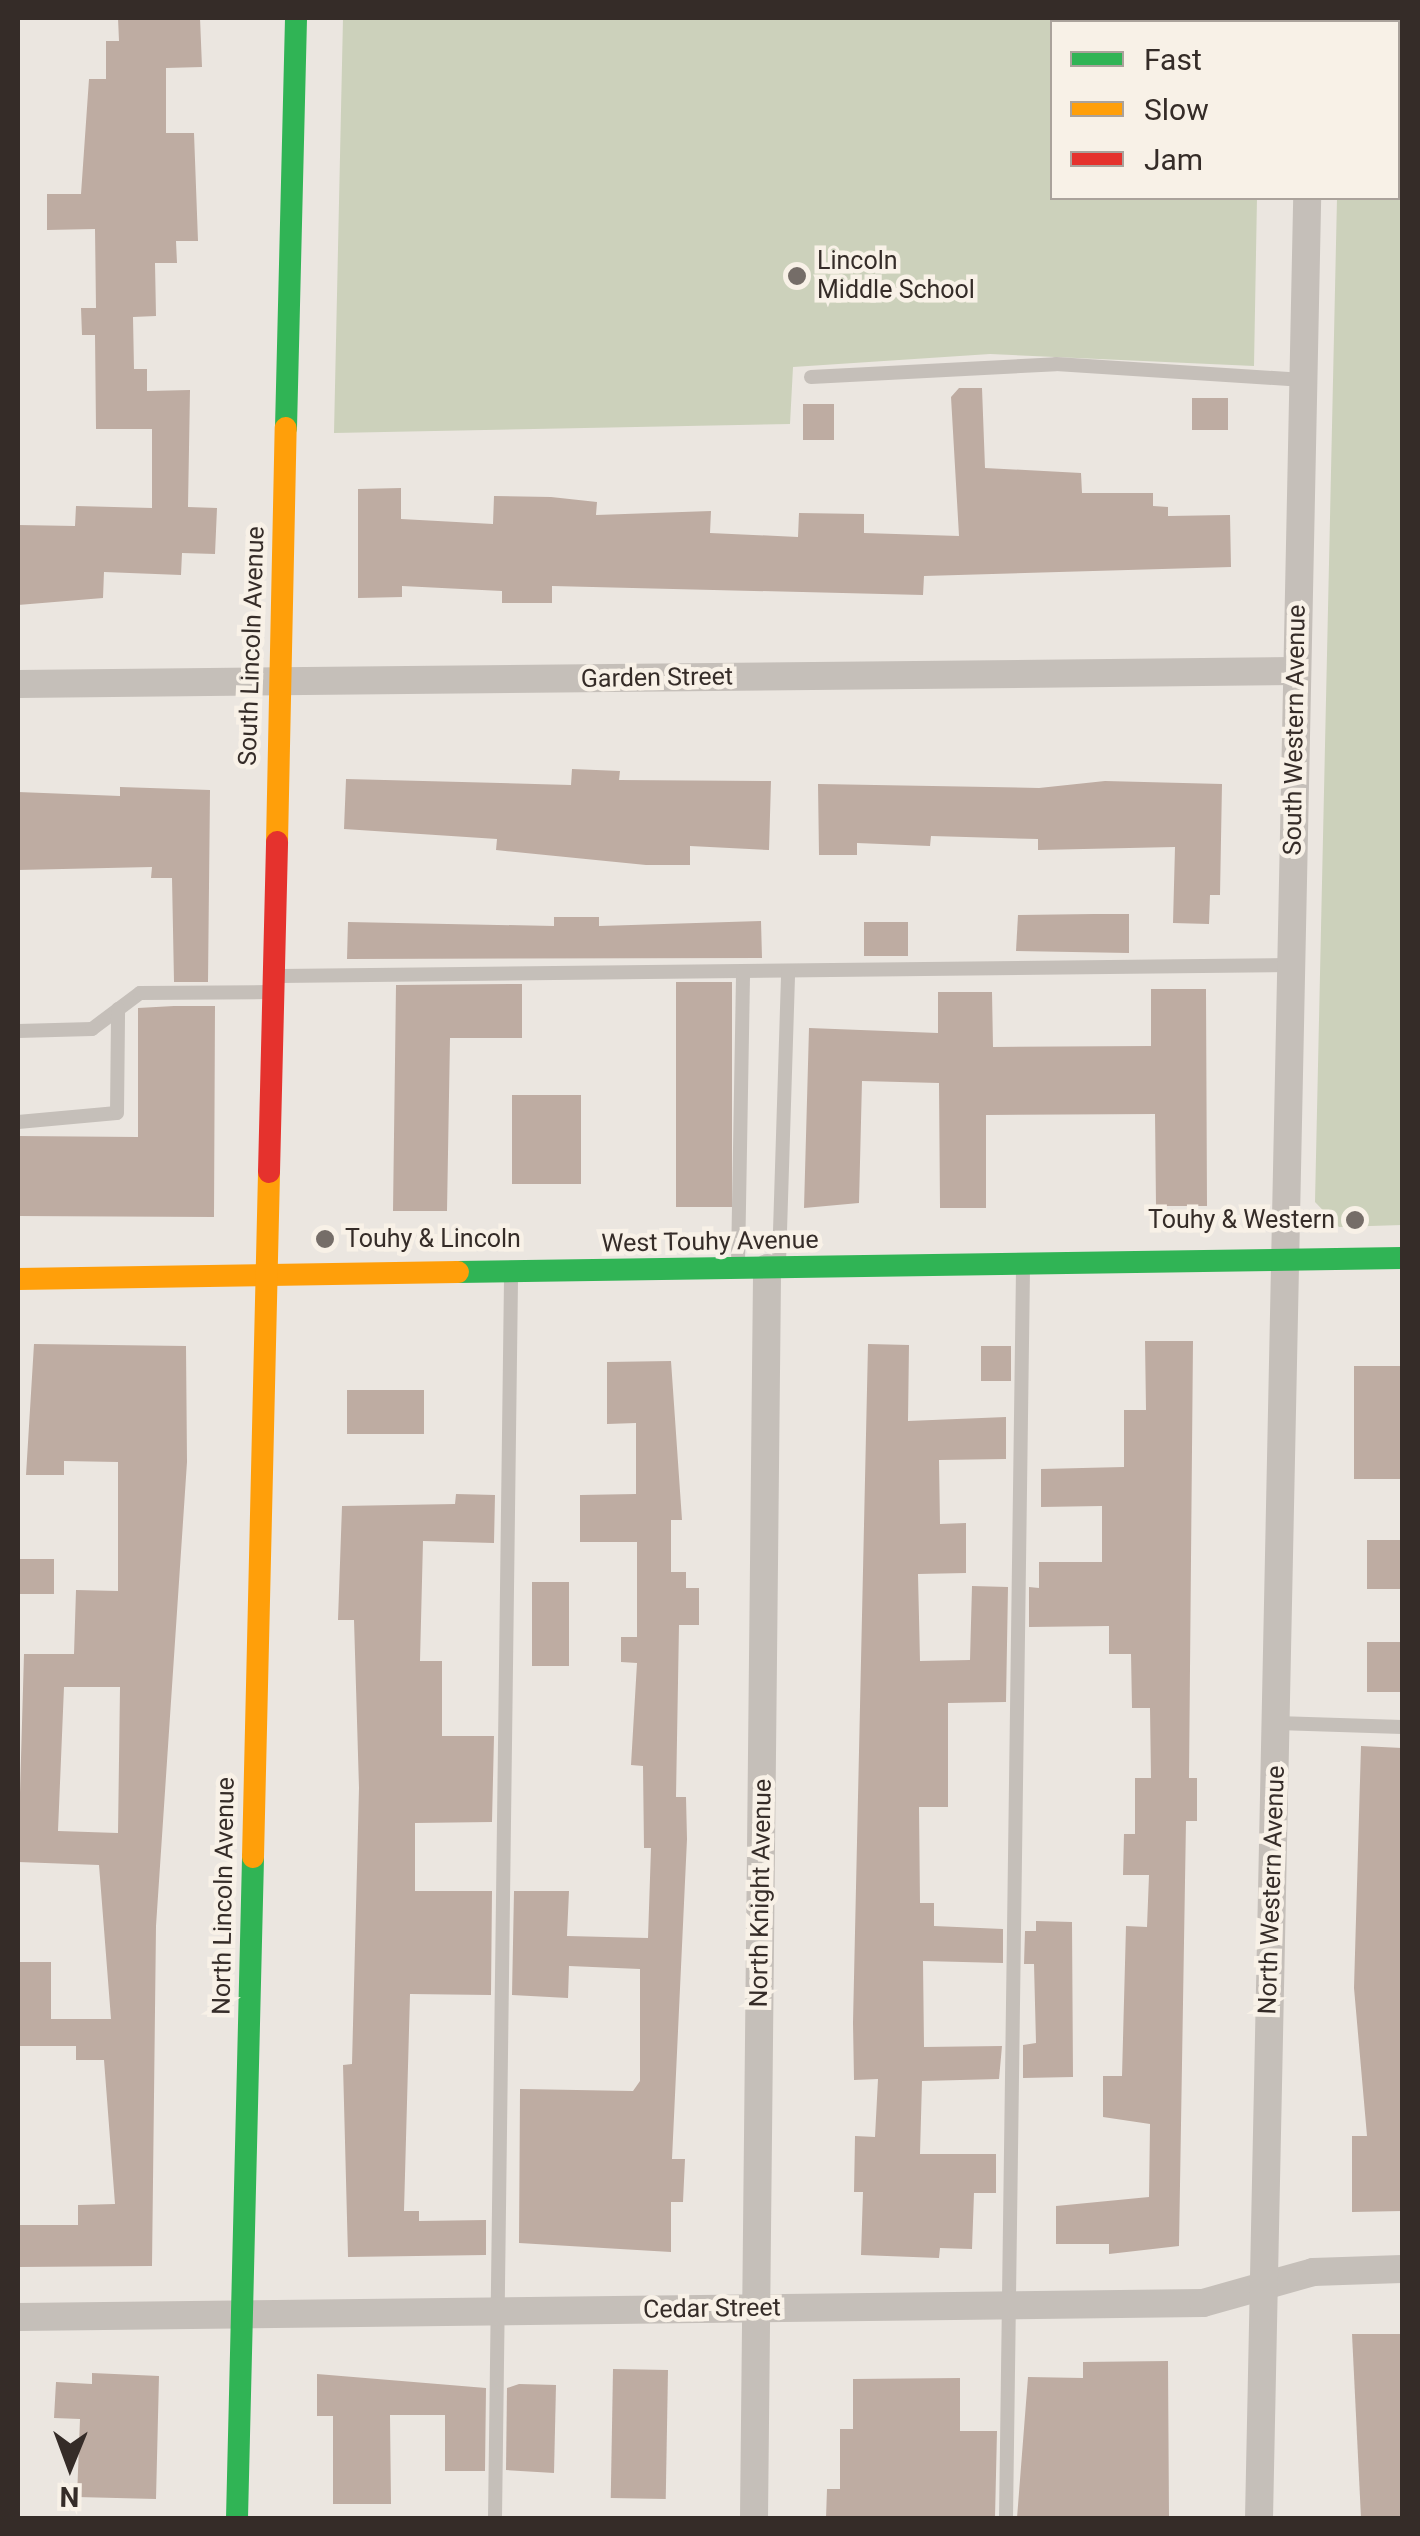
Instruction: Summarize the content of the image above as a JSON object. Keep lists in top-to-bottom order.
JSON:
{
  "streets": {
    "street": [
      "South Lincoln Avenue",
      "Garden Street",
      "South Western Avenue",
      "West Touhy Avenue",
      "North Western Avenue",
      "North Knight Avenue",
      "North Lincoln Avenue",
      "Cedar Street"
    ]
  },
  "crossings": [
    ["South Lincoln Avenue", "Garden Street"],
    ["South Lincoln Avenue", "West Touhy Avenue"],
    ["South Lincoln Avenue", "North Lincoln Avenue"],
    ["Garden Street", "South Western Avenue"],
    ["South Western Avenue", "West Touhy Avenue"],
    ["South Western Avenue", "North Western Avenue"],
    ["West Touhy Avenue", "North Western Avenue"],
    ["West Touhy Avenue", "North Knight Avenue"],
    ["West Touhy Avenue", "North Lincoln Avenue"],
    ["North Western Avenue", "Cedar Street"],
    ["North Knight Avenue", "Cedar Street"],
    ["North Lincoln Avenue", "Cedar Street"]
  ],
  "places": ["Lincoln Middle School", "Touhy & Western", "Touhy & Lincoln"],
  "legend": ["Fast", "Slow", "Jam"],
  "north": "bottom"
}
